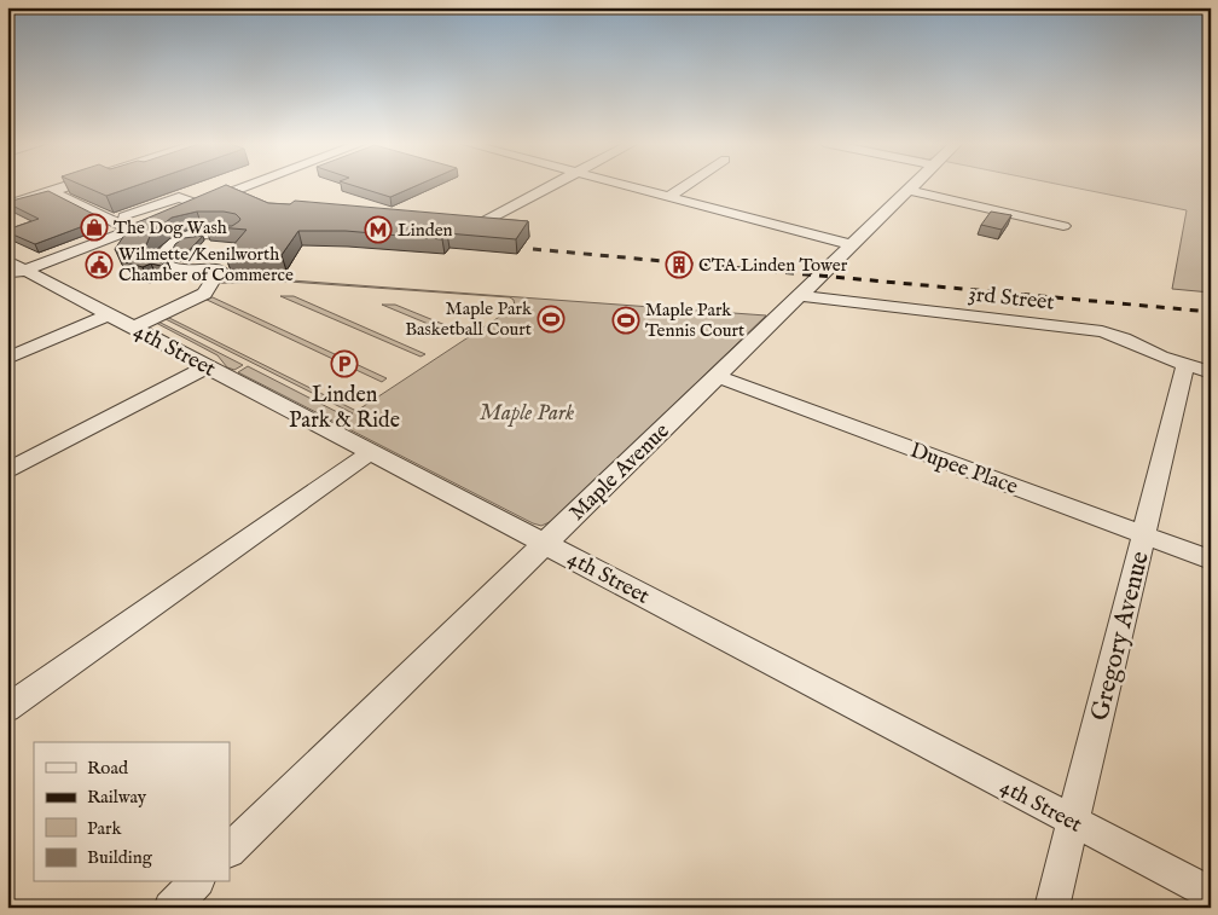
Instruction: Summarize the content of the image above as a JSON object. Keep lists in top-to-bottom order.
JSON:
{
  "streets": {
    "street": [
      "3rd Street",
      "4th Street",
      "Dupee Place",
      "Maple Avenue",
      "Gregory Avenue"
    ]
  },
  "crossings": [
    ["3rd Street", "Maple Avenue"],
    ["3rd Street", "Gregory Avenue"],
    ["4th Street", "Maple Avenue"],
    ["4th Street", "Gregory Avenue"],
    ["Dupee Place", "Maple Avenue"],
    ["Dupee Place", "Gregory Avenue"]
  ],
  "parks": ["Maple Park"],
  "places": {
    "shop": ["The Dog Wash"],
    "metro station": ["Linden"],
    "public building": ["Wilmette/Kenilworth Chamber of Commerce"],
    "building": ["CTA Linden Tower"],
    "sports": ["Maple Park Basketball Court", "Maple Park Tennis Court"],
    "parking": ["Linden Park & Ride"]
  },
  "legend": [
    "Road",
    "Railway",
    "Park",
    "Building"
  ]
}
